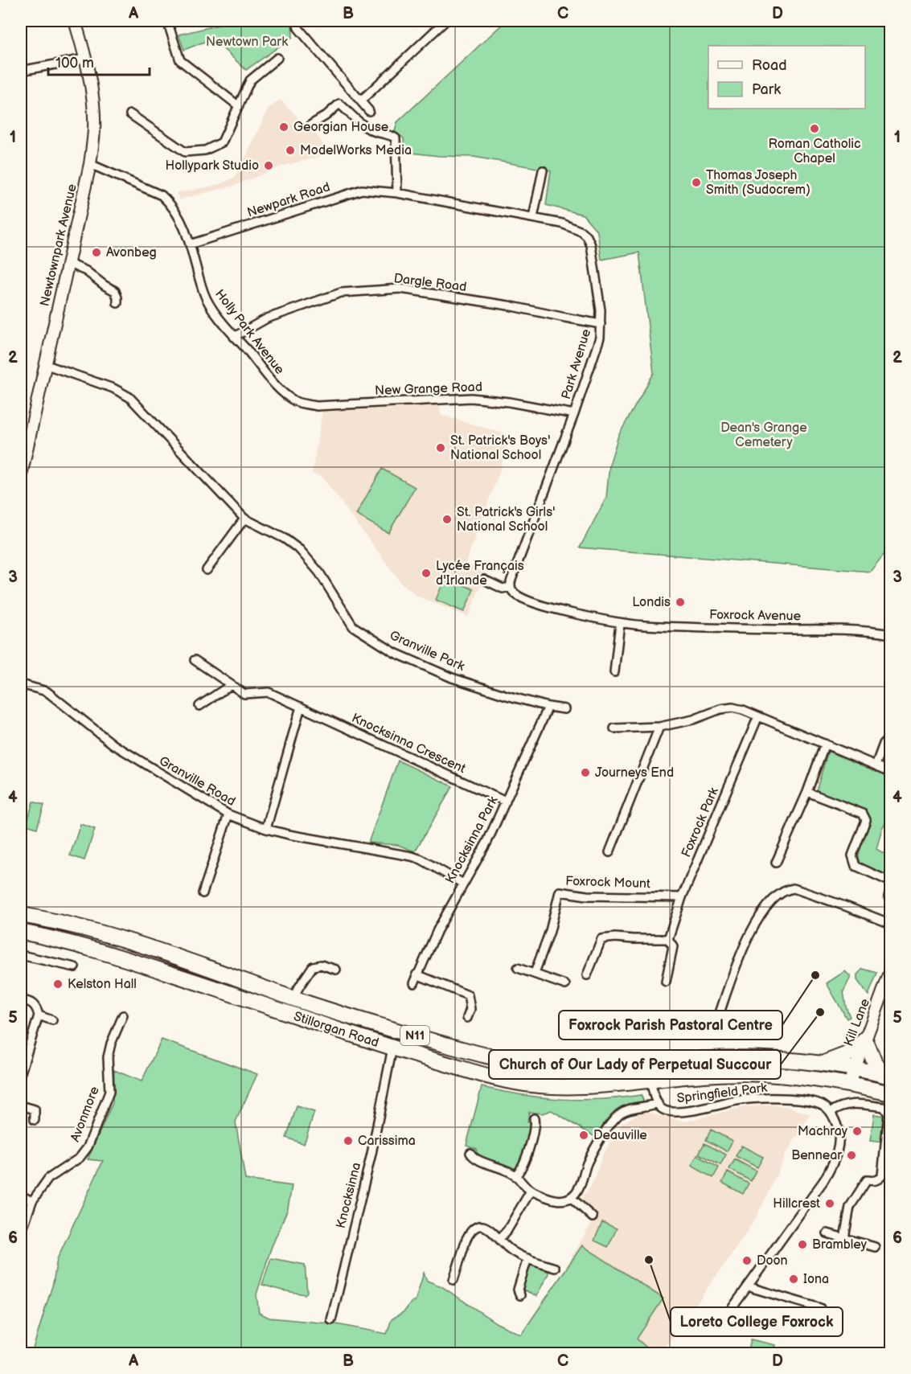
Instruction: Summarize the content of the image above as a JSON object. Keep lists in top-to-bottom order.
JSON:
{
  "streets": {
    "highway": ["Stillorgan Road", "N11"],
    "main road": ["Newtownpark Avenue", "Kill Lane"],
    "street": [
      "Newpark Road",
      "Dargle Road",
      "Holly Park Avenue",
      "Park Avenue",
      "New Grange Road",
      "Foxrock Avenue",
      "Granville Park",
      "Knocksinna Crescent",
      "Granville Road",
      "Foxrock Park",
      "Knocksinna Park",
      "Foxrock Mount",
      "Springfield Park",
      "Avonmore",
      "Knocksinna"
    ]
  },
  "crossings": [
    ["Newpark Road", "Holly Park Avenue"],
    ["Newpark Road", "Park Avenue"],
    ["Newtownpark Avenue", "Holly Park Avenue"],
    ["Newtownpark Avenue", "Granville Park"],
    ["Dargle Road", "Holly Park Avenue"],
    ["Dargle Road", "Park Avenue"],
    ["Holly Park Avenue", "New Grange Road"],
    ["Park Avenue", "New Grange Road"],
    ["Park Avenue", "Foxrock Avenue"],
    ["Granville Park", "Knocksinna Park"],
    ["Knocksinna Crescent", "Knocksinna Park"],
    ["Granville Road", "Knocksinna Park"],
    ["Foxrock Park", "Foxrock Mount"],
    ["Kill Lane", "Stillorgan Road"],
    ["Kill Lane", "N11"],
    ["Stillorgan Road", "N11"],
    ["Stillorgan Road", "Springfield Park"],
    ["Stillorgan Road", "Knocksinna"]
  ],
  "parks": ["Newtown Park", "Dean's Grange Cemetery"],
  "places": [
    "Georgian House",
    "Roman Catholic Chapel",
    "ModelWorks Media",
    "Hollypark Studio",
    "Thomas Joseph Smith (Sudocrem)",
    "Avonbeg",
    "St. Patrick's Boys' National School",
    "St. Patrick's Girls' National School",
    "Lycée Français d'Irlande",
    "Londis",
    "Journeys End",
    "Foxrock Parish Pastoral Centre",
    "Kelston Hall",
    "Church of Our Lady of Perpetual Succour",
    "Machray",
    "Deauville",
    "Carissima",
    "Bennear",
    "Hillcrest",
    "Brambley",
    "Loreto College Foxrock",
    "Doon",
    "Iona"
  ],
  "legend": ["Road", "Park"],
  "scale_bar": "100 m",
  "grid": {
    "columns": [
      "A",
      "B",
      "C",
      "D"
    ],
    "rows": [
      "1",
      "2",
      "3",
      "4",
      "5",
      "6"
    ]
  }
}
